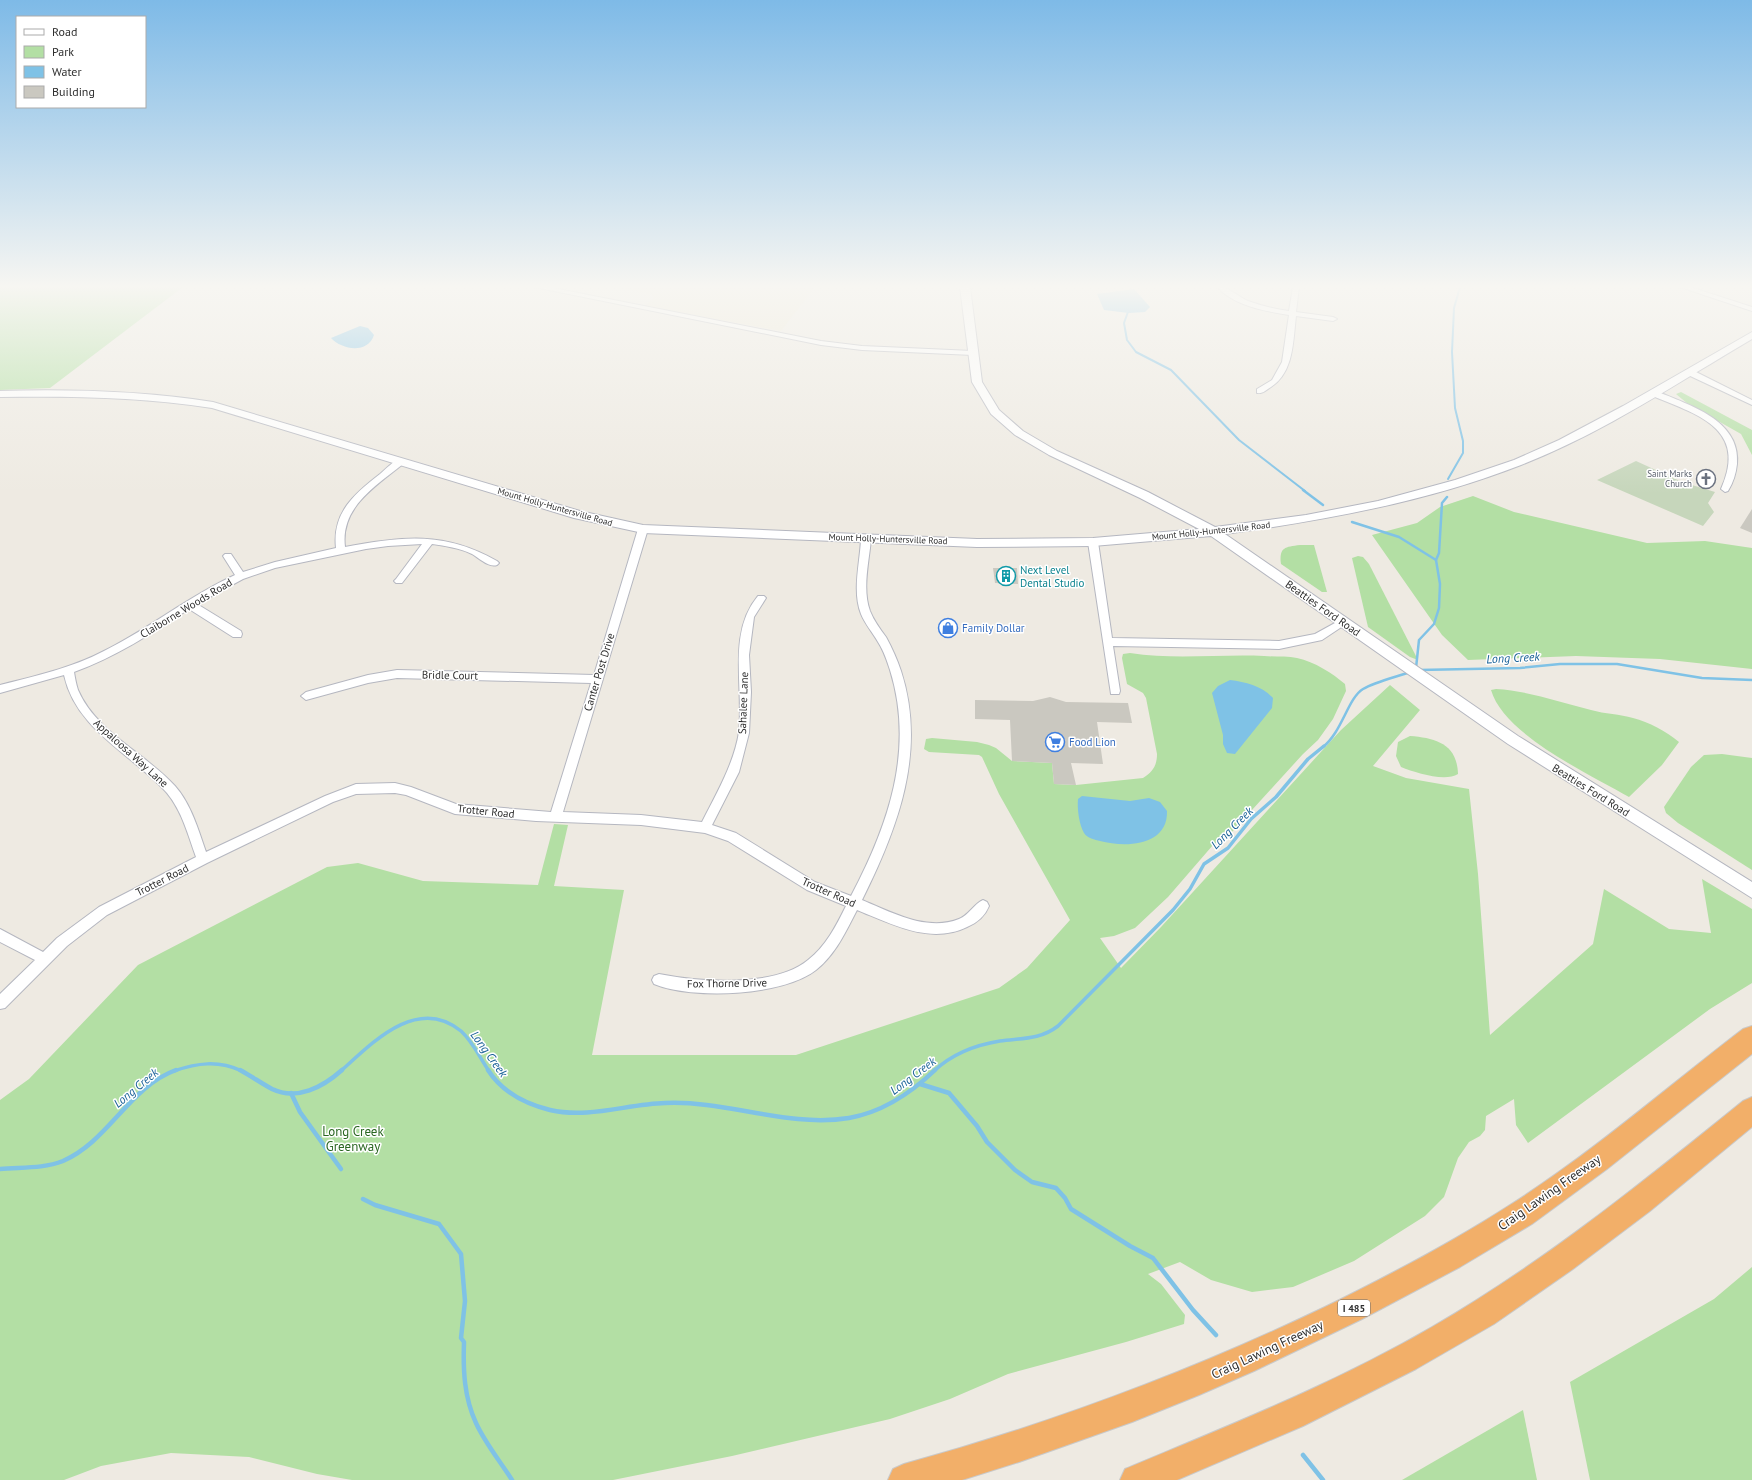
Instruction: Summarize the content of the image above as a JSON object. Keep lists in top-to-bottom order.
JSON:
{
  "streets": {
    "highway": ["Craig Lawing Freeway", "I 485"],
    "main road": ["Mount Holly-Huntersville Road", "Beatties Ford Road"],
    "street": [
      "Claiborne Woods Road",
      "Canter Post Drive",
      "Bridle Court",
      "Sahalee Lane",
      "Appaloosa Way Lane",
      "Trotter Road",
      "Fox Thorne Drive"
    ]
  },
  "crossings": [
    ["Mount Holly-Huntersville Road", "Beatties Ford Road"],
    ["Mount Holly-Huntersville Road", "Canter Post Drive"],
    ["Mount Holly-Huntersville Road", "Fox Thorne Drive"],
    ["Claiborne Woods Road", "Appaloosa Way Lane"],
    ["Canter Post Drive", "Bridle Court"],
    ["Canter Post Drive", "Trotter Road"],
    ["Sahalee Lane", "Trotter Road"],
    ["Appaloosa Way Lane", "Trotter Road"],
    ["Trotter Road", "Fox Thorne Drive"]
  ],
  "water": ["Long Creek"],
  "parks": ["Long Creek Greenway"],
  "places": {
    "church": ["Saint Marks Church"],
    "building": ["Next Level Dental Studio"],
    "shop": ["Family Dollar"],
    "supermarket": ["Food Lion"]
  },
  "legend": [
    "Road",
    "Park",
    "Water",
    "Building"
  ]
}
